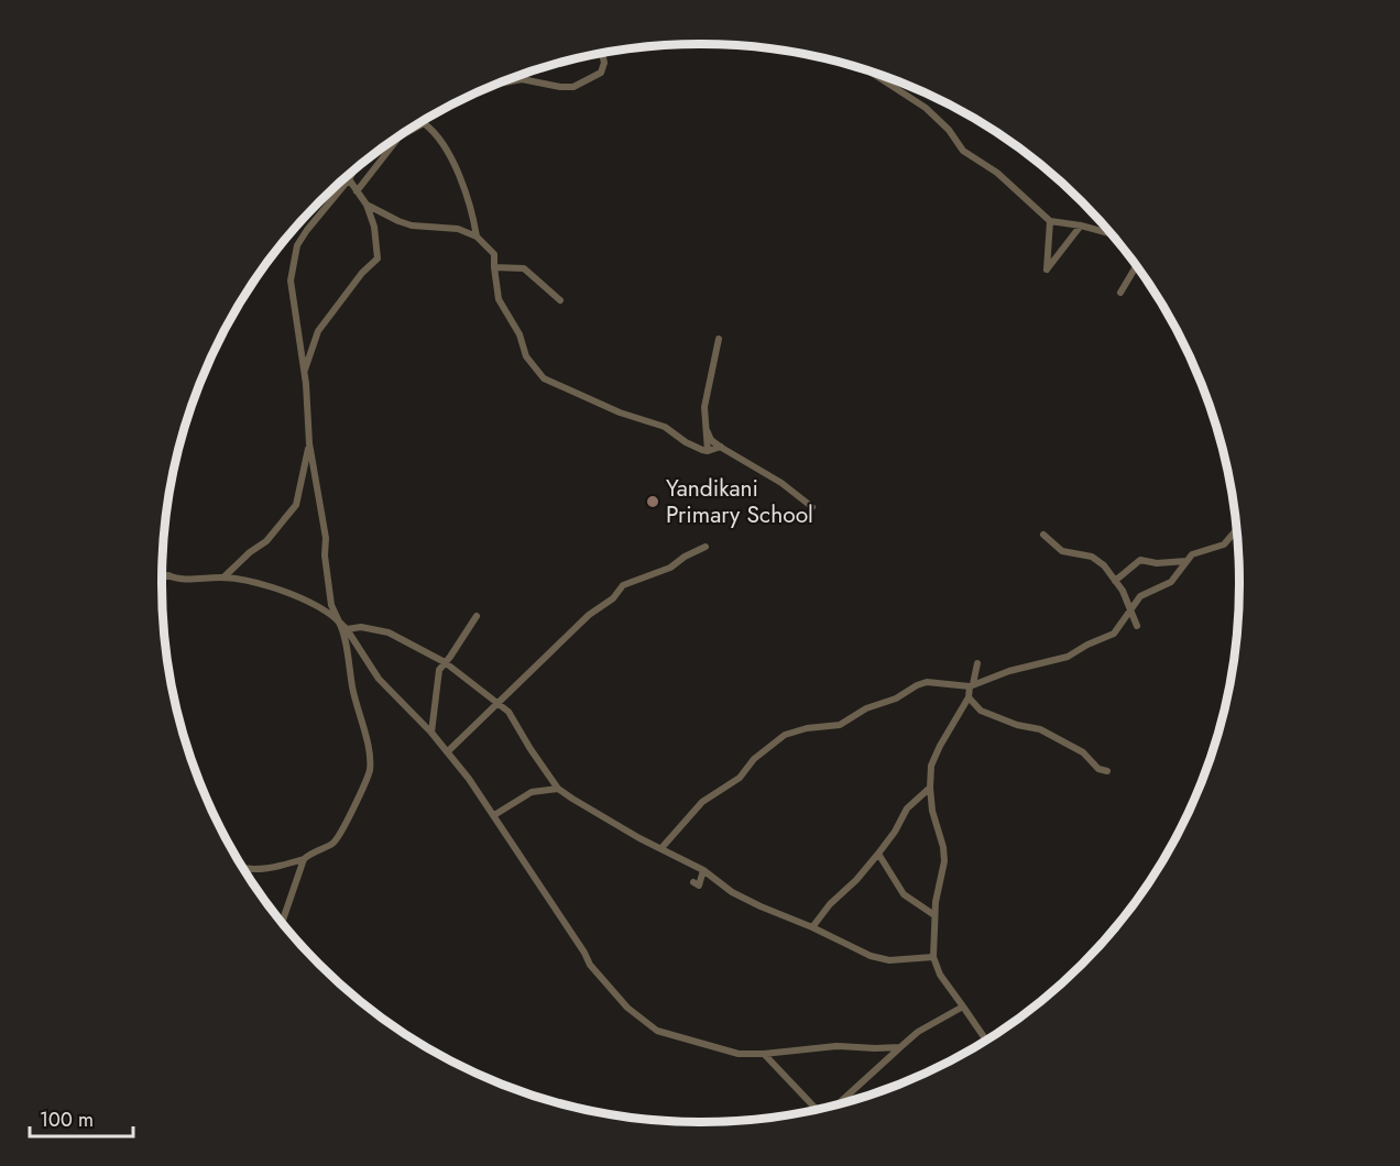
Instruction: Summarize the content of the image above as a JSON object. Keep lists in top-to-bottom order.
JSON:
{
  "places": ["Yandikani Primary School"],
  "scale_bar": "100 m"
}
